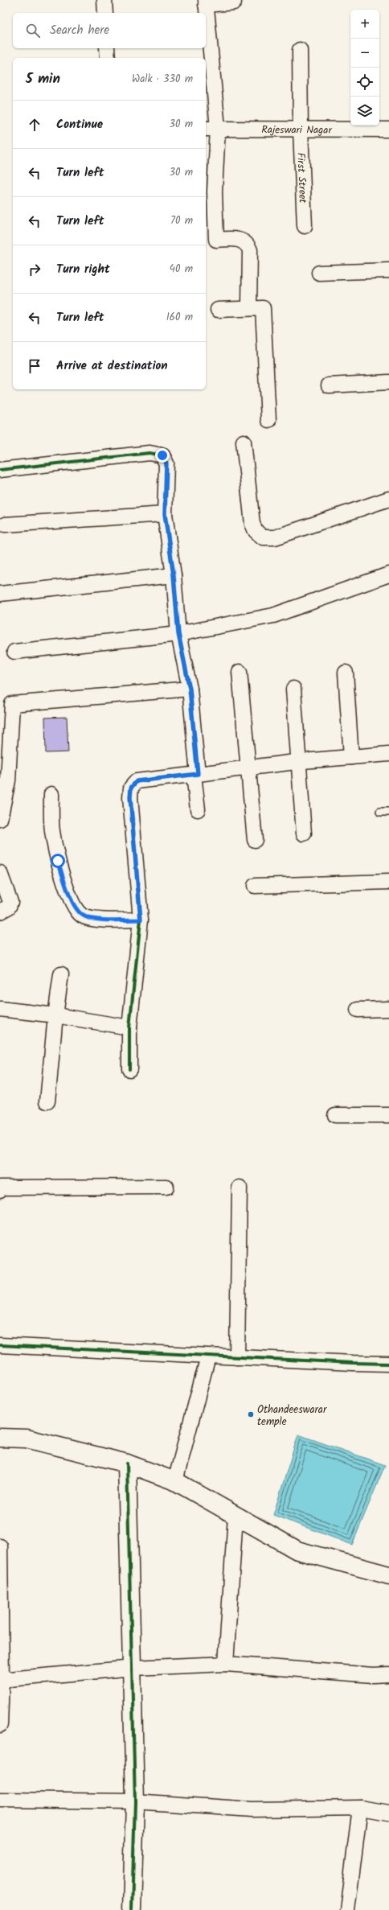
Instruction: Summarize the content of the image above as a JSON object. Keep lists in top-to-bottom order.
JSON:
{
  "streets": {
    "street": ["Rajeswari Nagar", "First Street"]
  },
  "crossings": [
    ["Rajeswari Nagar", "First Street"]
  ],
  "places": ["Othandeeswarar temple"],
  "page": {
    "map_buttons": ["+", "−"],
    "search": "Search here",
    "heading": ["5 min", "Walk · 330 m"],
    "list": [
      ["Continue", "30 m"],
      ["Turn left", "30 m"],
      ["Turn left", "70 m"],
      ["Turn right", "40 m"],
      ["Turn left", "160 m"],
      "Arrive at destination"
    ]
  }
}
